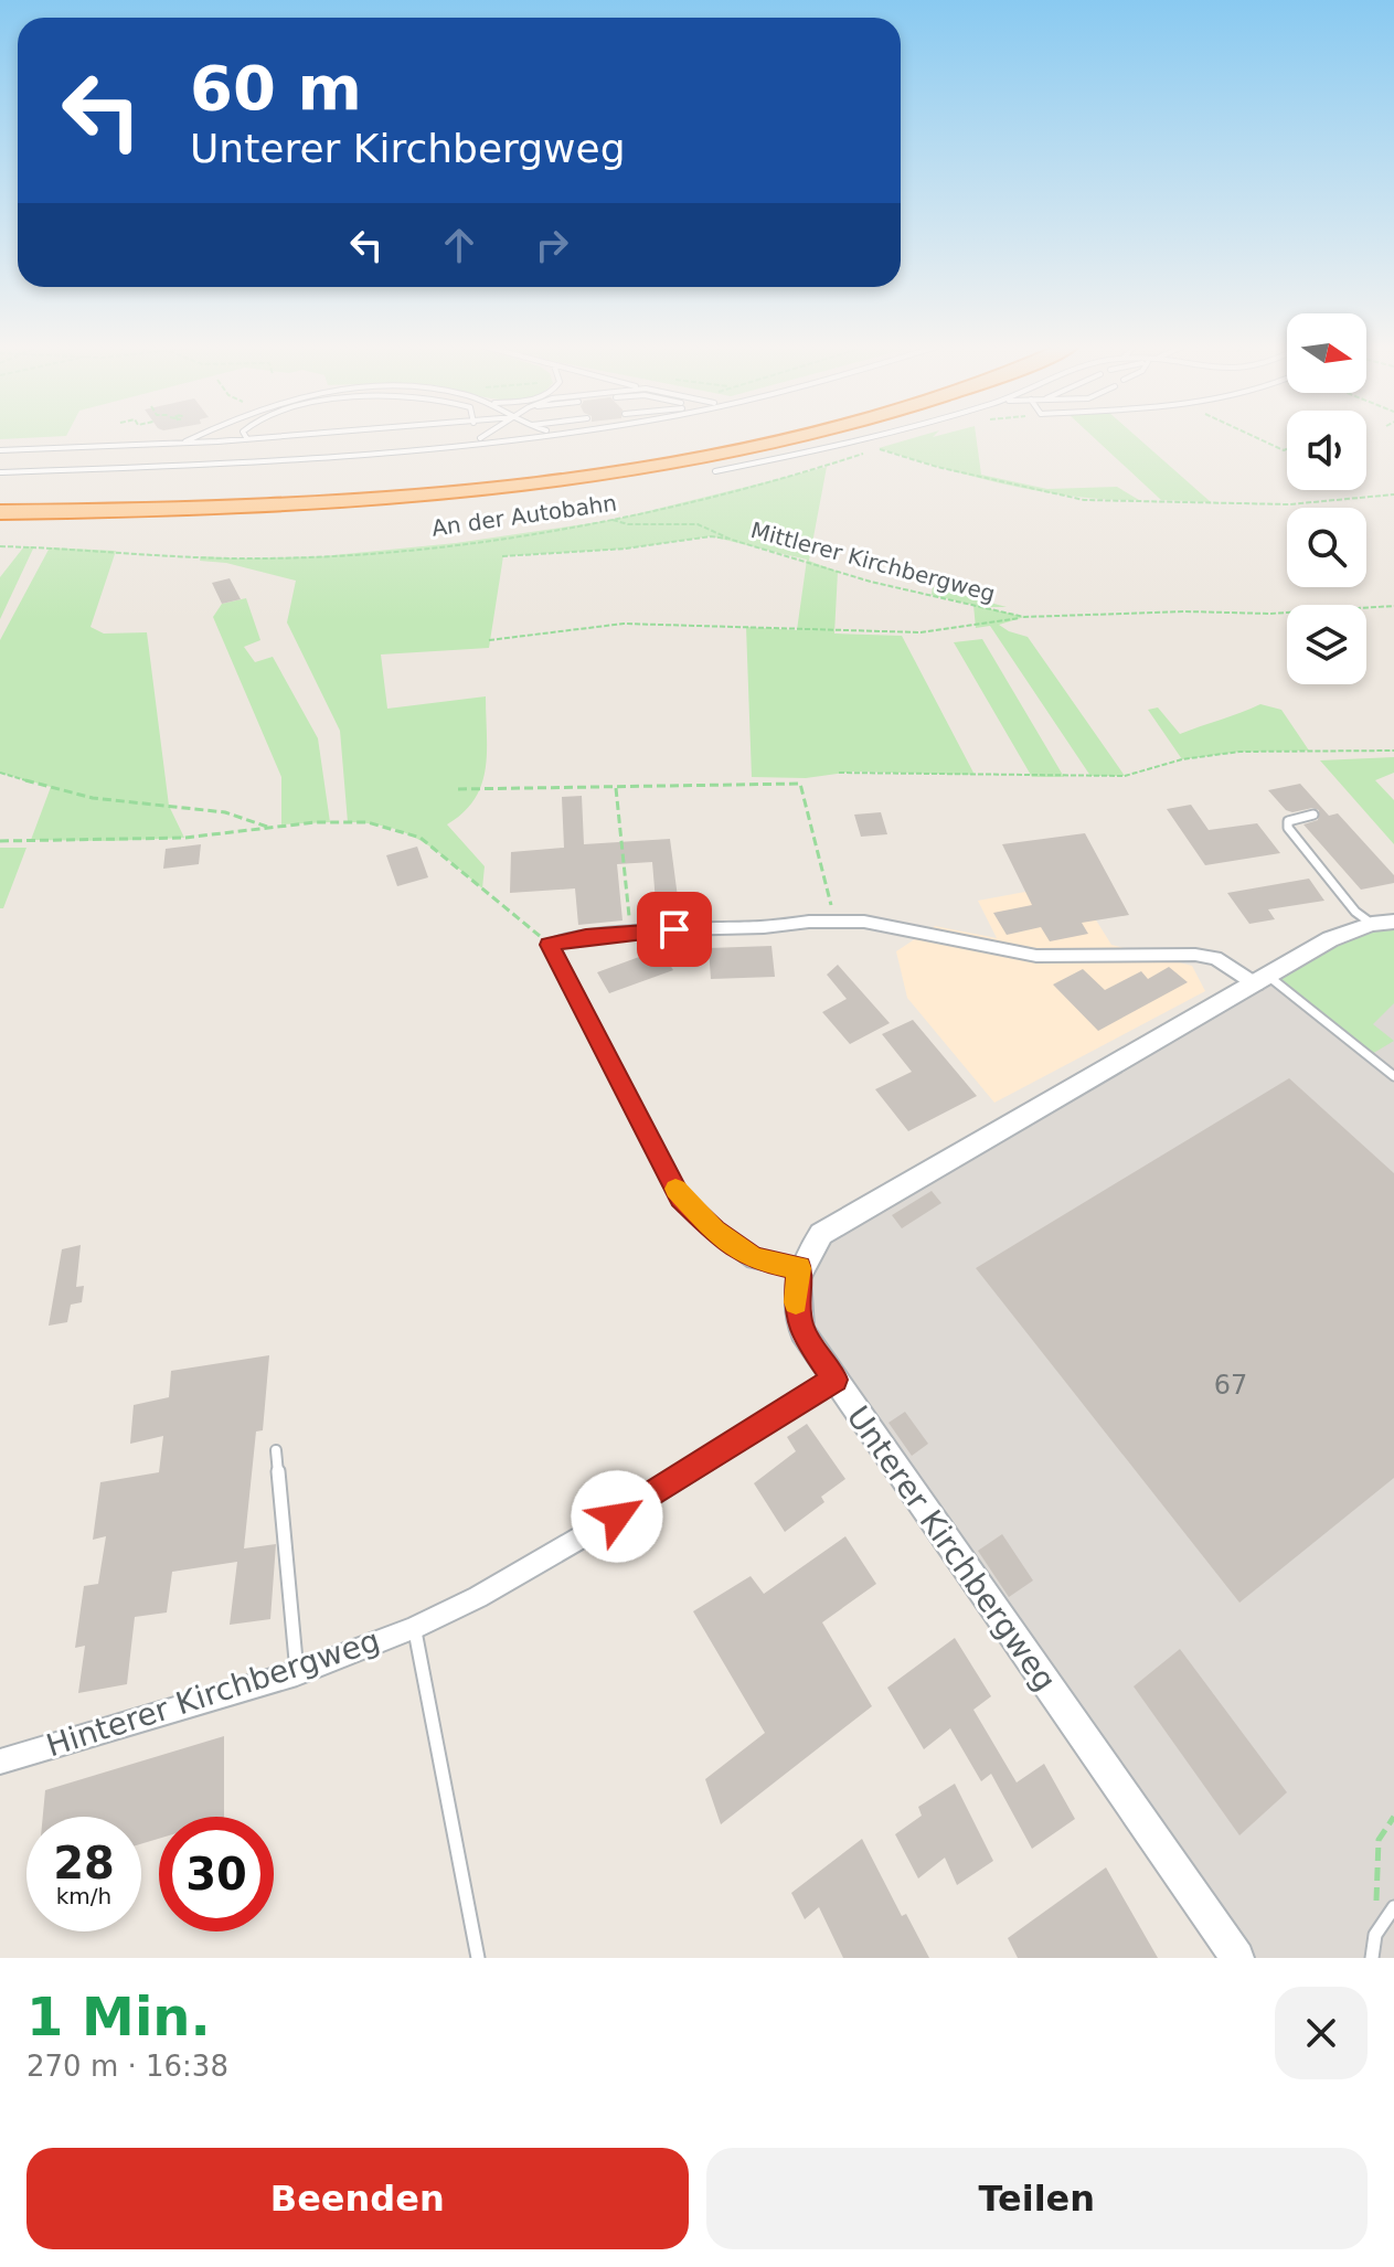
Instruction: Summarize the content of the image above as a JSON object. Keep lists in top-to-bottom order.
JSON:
{
  "streets": {
    "street": ["Unterer Kirchbergweg", "Hinterer Kirchbergweg"],
    "path": ["An der Autobahn", "Mittlerer Kirchbergweg"]
  },
  "crossings": [
    ["An der Autobahn", "Mittlerer Kirchbergweg"],
    ["Unterer Kirchbergweg", "Hinterer Kirchbergweg"]
  ],
  "house_numbers": ["67"],
  "north": "right",
  "page": {
    "turn": ["60 m", "Unterer Kirchbergweg"],
    "speed": "28 km/h",
    "limit": "30",
    "heading": ["1 Min.", "270 m · 16:38"],
    "buttons": ["Beenden", "Teilen"]
  }
}
